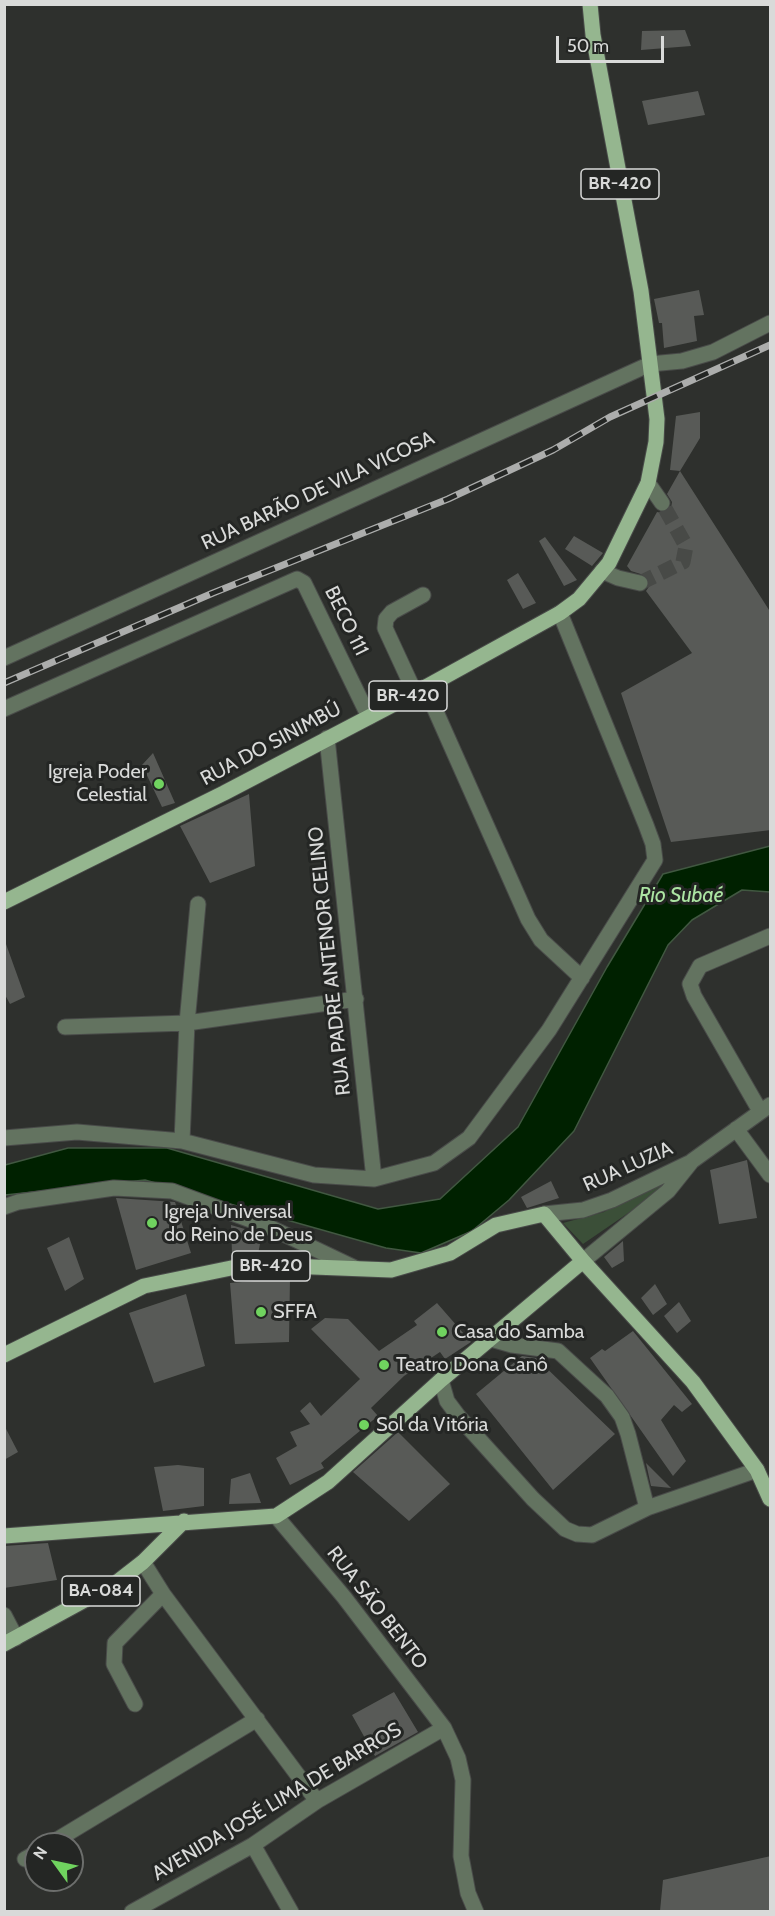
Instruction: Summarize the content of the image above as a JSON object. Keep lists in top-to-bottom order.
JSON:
{
  "streets": {
    "main road": ["BR-420", "RUA DO SINIMBÚ", "BA-084"],
    "street": [
      "RUA BARÃO DE VILA VICOSA",
      "BECO 111",
      "RUA PADRE ANTENOR CELINO",
      "RUA LUZIA",
      "RUA SÃO BENTO",
      "AVENIDA JOSÉ LIMA DE BARROS"
    ]
  },
  "crossings": [
    ["BR-420", "RUA BARÃO DE VILA VICOSA"],
    ["BR-420", "RUA DO SINIMBÚ"],
    ["BR-420", "RUA LUZIA"],
    ["RUA BARÃO DE VILA VICOSA", "RUA DO SINIMBÚ"],
    ["BECO 111", "RUA DO SINIMBÚ"],
    ["RUA DO SINIMBÚ", "RUA PADRE ANTENOR CELINO"],
    ["RUA SÃO BENTO", "AVENIDA JOSÉ LIMA DE BARROS"]
  ],
  "water": ["Rio Subaé"],
  "places": [
    "Igreja Poder Celestial",
    "Igreja Universal do Reino de Deus",
    "SFFA",
    "Casa do Samba",
    "Teatro Dona Canô",
    "Sol da Vitória"
  ],
  "scale_bar": "50 m",
  "north": "top left"
}
